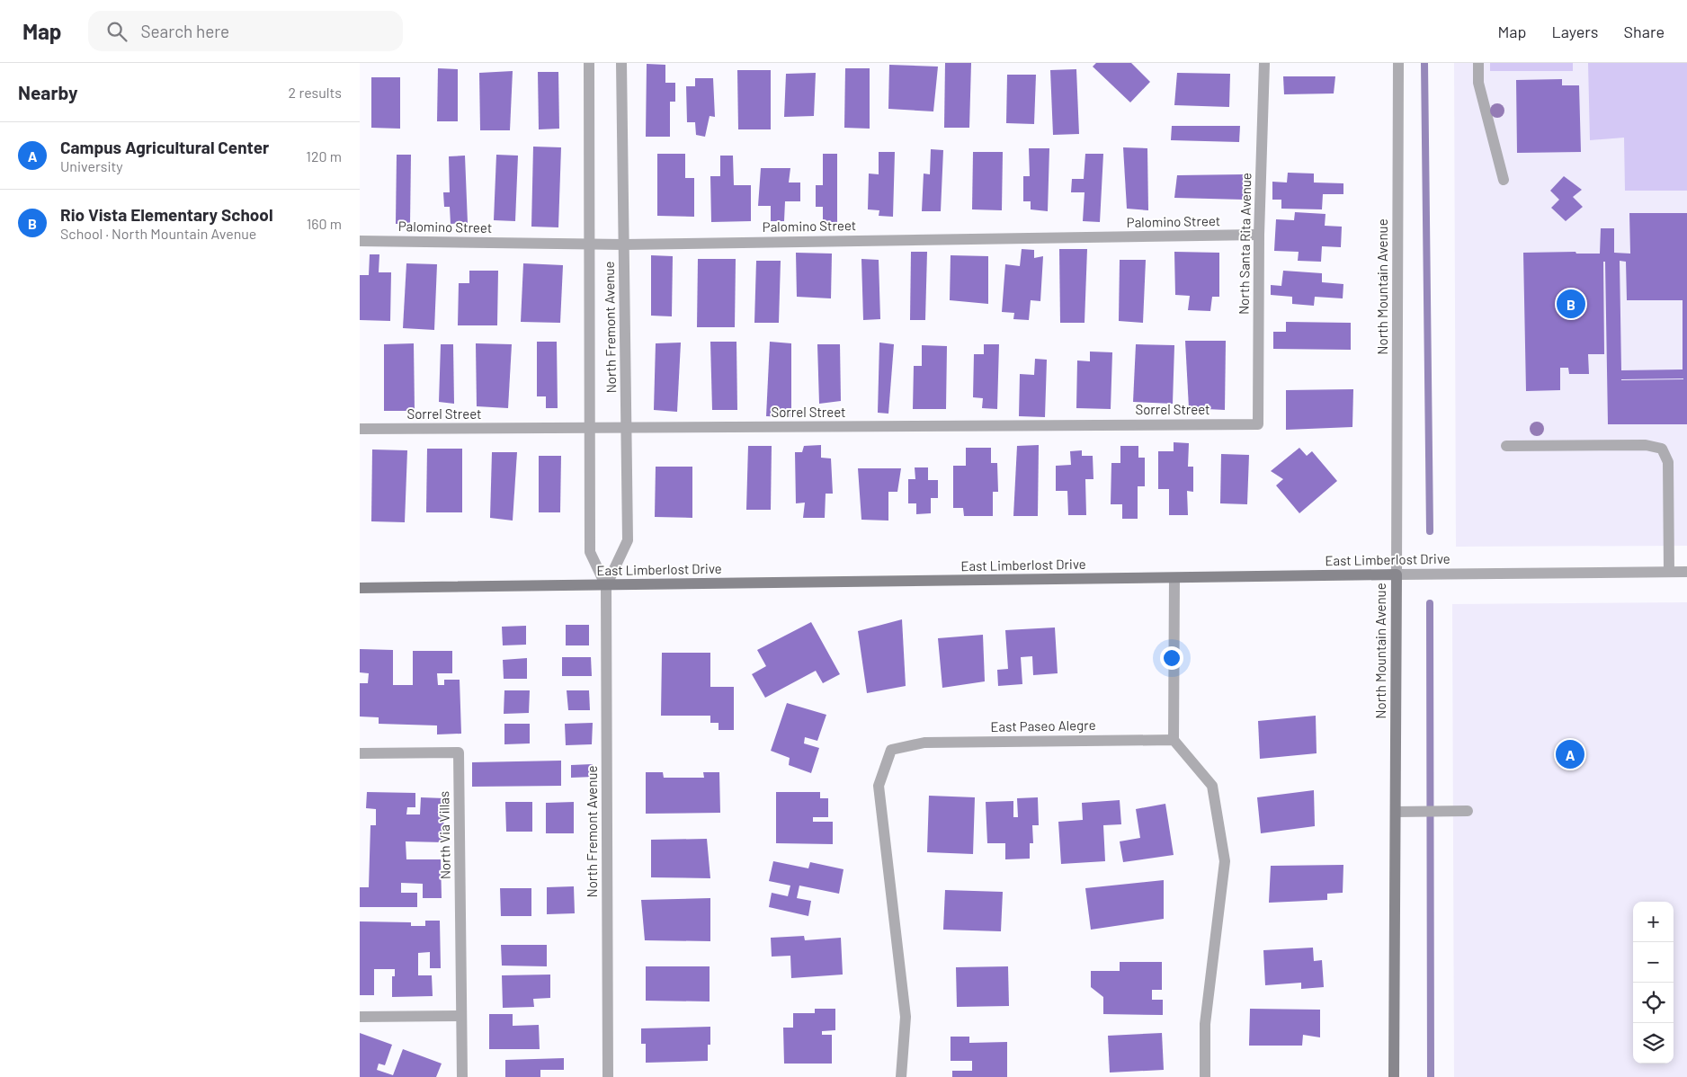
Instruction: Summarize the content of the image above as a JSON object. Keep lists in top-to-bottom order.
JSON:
{
  "streets": {
    "street": [
      "Palomino Street",
      "North Santa Rita Avenue",
      "North Mountain Avenue",
      "North Fremont Avenue",
      "Sorrel Street",
      "East Limberlost Drive",
      "East Paseo Alegre",
      "North Via Villas"
    ]
  },
  "crossings": [
    ["Palomino Street", "North Santa Rita Avenue"],
    ["Palomino Street", "North Fremont Avenue"],
    ["North Santa Rita Avenue", "Sorrel Street"],
    ["North Mountain Avenue", "East Limberlost Drive"],
    ["North Fremont Avenue", "Sorrel Street"],
    ["North Fremont Avenue", "East Limberlost Drive"]
  ],
  "page": {
    "header": "Map",
    "search": "Search here",
    "nav": ["Map", "Layers", "Share"],
    "heading": ["Nearby", "2 results"],
    "list": [
      {
        "mark": "A",
        "name": "Campus Agricultural Center",
        "note": "University",
        "value": "120 m"
      },
      {
        "mark": "B",
        "name": "Rio Vista Elementary School",
        "note": "School · North Mountain Avenue",
        "value": "160 m"
      }
    ],
    "pins": ["B", "A"],
    "map_buttons": ["+", "−"]
  }
}
